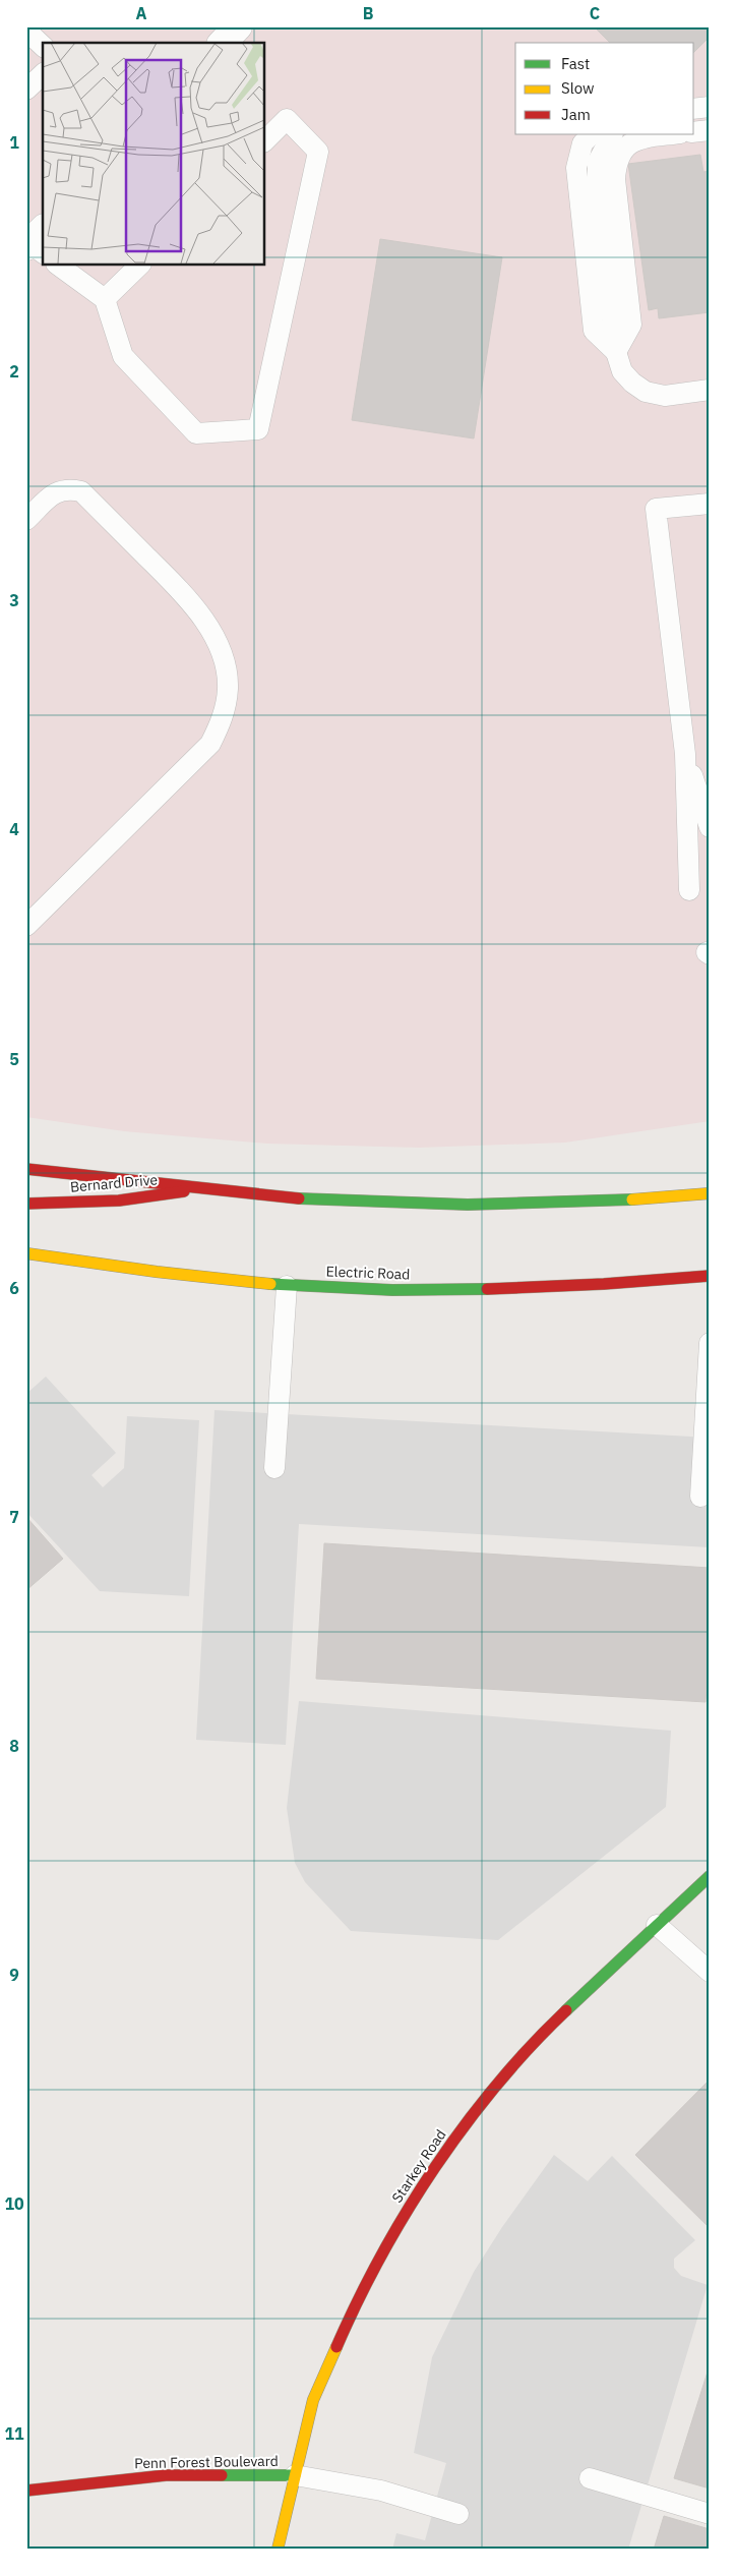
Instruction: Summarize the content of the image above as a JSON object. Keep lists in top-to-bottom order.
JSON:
{
  "streets": {
    "main road": [
      "Bernard Drive",
      "Electric Road",
      "Starkey Road",
      "Penn Forest Boulevard"
    ]
  },
  "crossings": [
    ["Starkey Road", "Penn Forest Boulevard"]
  ],
  "legend": ["Fast", "Slow", "Jam"],
  "grid": {
    "columns": ["A", "B", "C"],
    "rows": [
      "1",
      "2",
      "3",
      "4",
      "5",
      "6",
      "7",
      "8",
      "9",
      "10",
      "11"
    ]
  }
}
